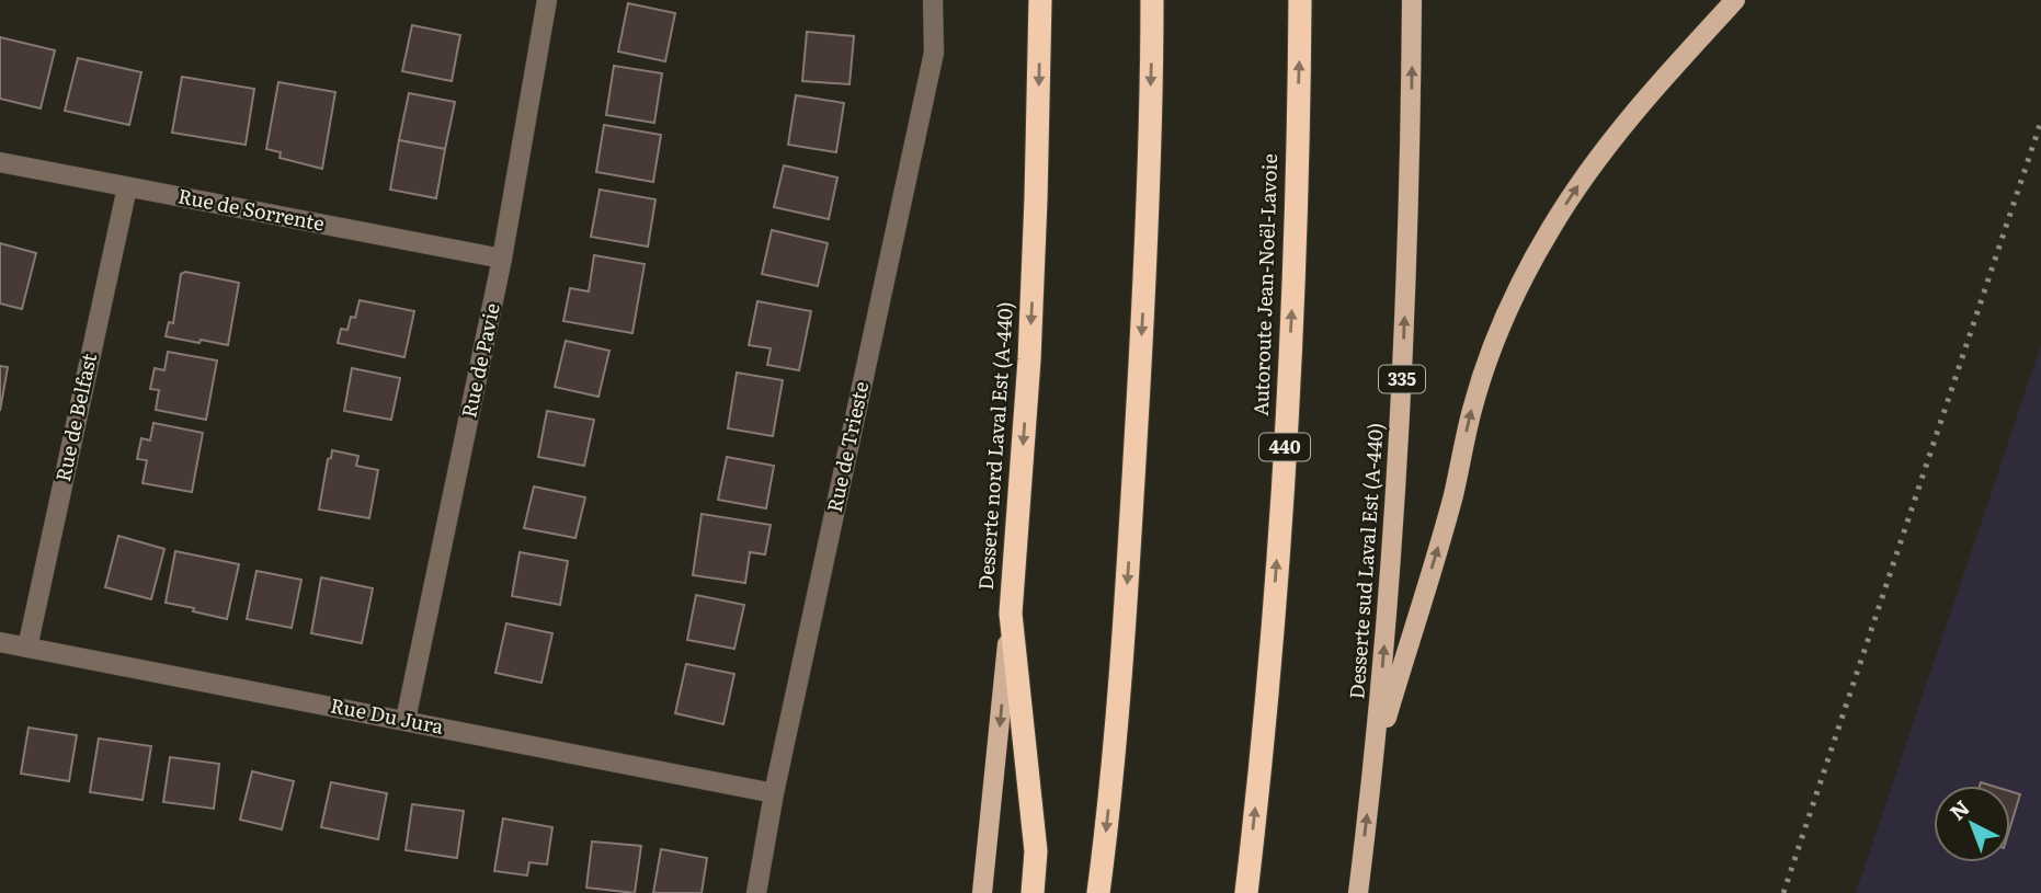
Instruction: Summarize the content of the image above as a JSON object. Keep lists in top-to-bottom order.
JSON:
{
  "streets": {
    "highway": ["Autoroute Jean-Noël-Lavoie", "Desserte nord Laval Est (A-440)", "440"],
    "main road": ["335", "Desserte sud Laval Est (A-440)"],
    "street": [
      "Rue de Sorrente",
      "Rue de Pavie",
      "Rue de Belfast",
      "Rue de Trieste",
      "Rue Du Jura"
    ]
  },
  "crossings": [
    ["Rue de Sorrente", "Rue de Pavie"],
    ["Rue de Sorrente", "Rue de Belfast"],
    ["Rue de Pavie", "Rue Du Jura"],
    ["Rue de Belfast", "Rue Du Jura"],
    ["Rue de Trieste", "Rue Du Jura"]
  ],
  "north": "top left"
}
